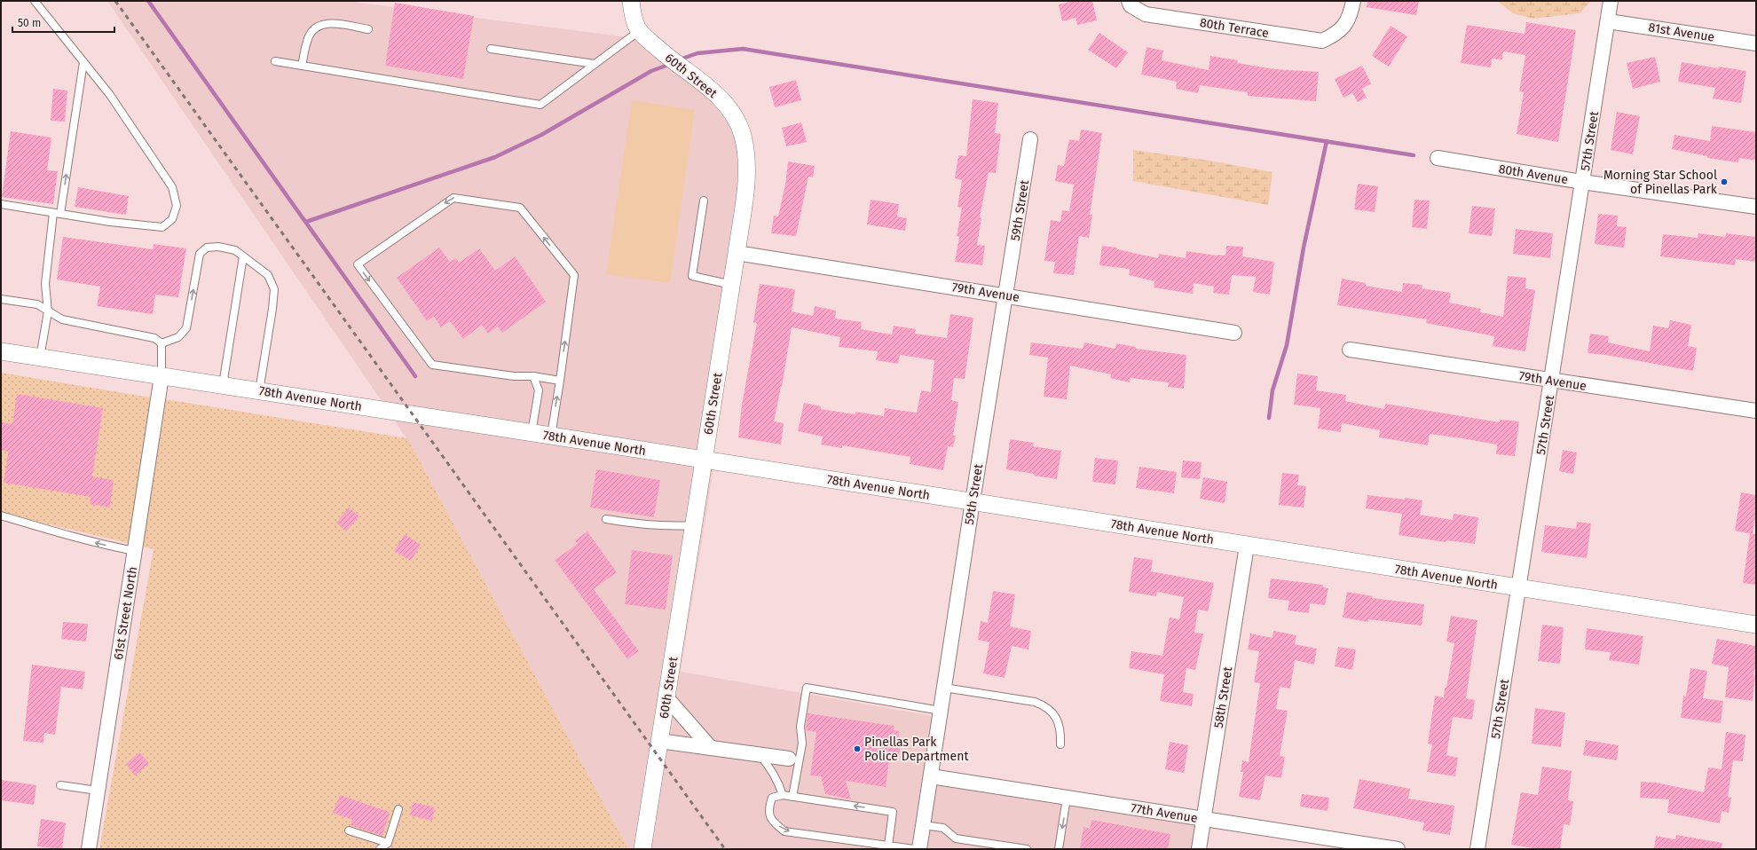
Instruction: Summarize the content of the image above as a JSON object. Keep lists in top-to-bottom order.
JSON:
{
  "streets": {
    "street": [
      "80th Terrace",
      "81st Avenue",
      "60th Street",
      "57th Street",
      "80th Avenue",
      "59th Street",
      "79th Avenue",
      "78th Avenue North",
      "61st Street North",
      "58th Street",
      "77th Avenue"
    ]
  },
  "crossings": [
    ["81st Avenue", "57th Street"],
    ["60th Street", "79th Avenue"],
    ["60th Street", "78th Avenue North"],
    ["57th Street", "80th Avenue"],
    ["57th Street", "79th Avenue"],
    ["57th Street", "78th Avenue North"],
    ["59th Street", "79th Avenue"],
    ["59th Street", "78th Avenue North"],
    ["59th Street", "77th Avenue"],
    ["78th Avenue North", "61st Street North"],
    ["78th Avenue North", "58th Street"],
    ["58th Street", "77th Avenue"]
  ],
  "places": ["Morning Star School of Pinellas Park", "Pinellas Park Police Department"],
  "scale_bar": "50 m"
}
